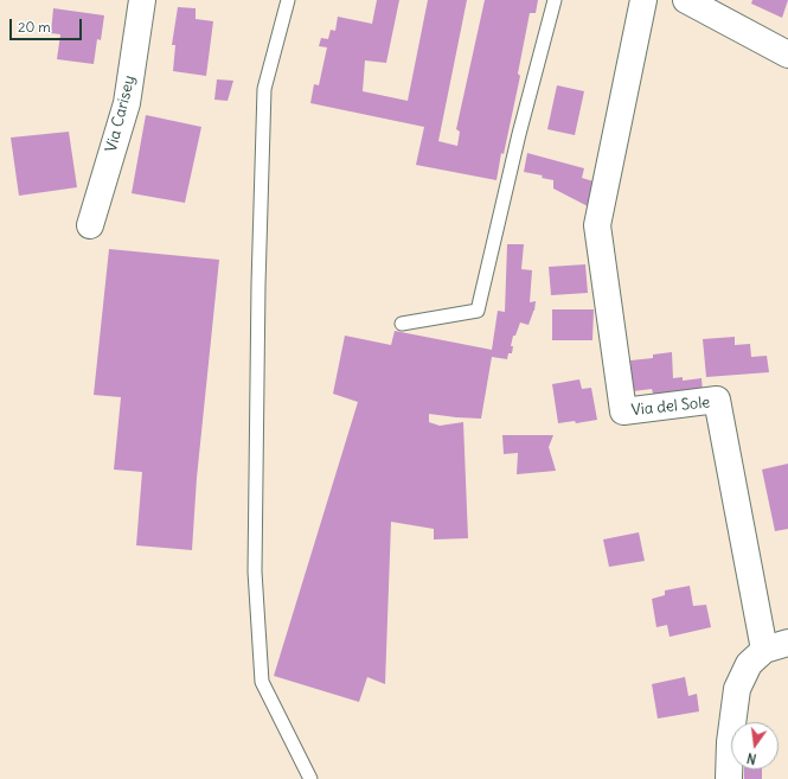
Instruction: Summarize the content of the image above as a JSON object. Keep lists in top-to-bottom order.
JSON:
{
  "streets": {
    "street": ["Via Carisey", "Via del Sole"]
  },
  "scale_bar": "20 m",
  "north": "bottom"
}
